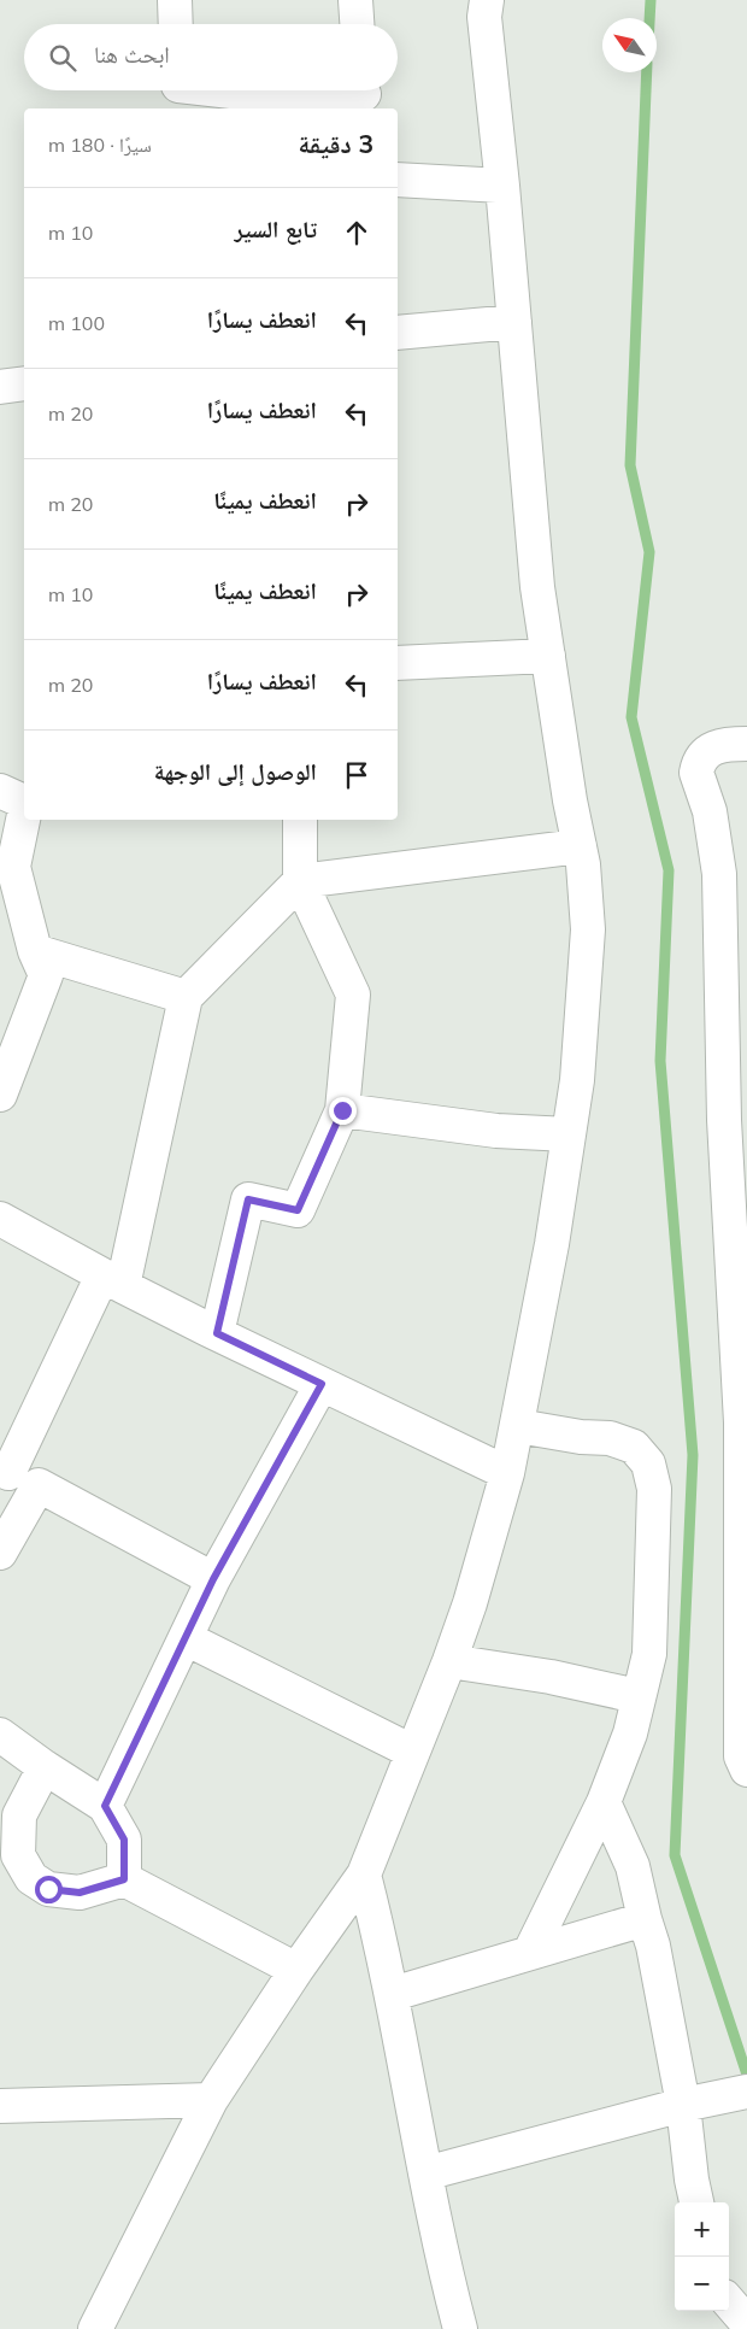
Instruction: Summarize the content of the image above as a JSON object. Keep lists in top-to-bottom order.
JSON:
{
  "north": "top left",
  "page": {
    "search": "ابحث هنا",
    "heading": ["3 دقيقة", "سيرًا · 180 m"],
    "list": [
      ["تابع السير", "10 m"],
      ["انعطف يسارًا", "100 m"],
      ["انعطف يسارًا", "20 m"],
      ["انعطف يمينًا", "20 m"],
      ["انعطف يمينًا", "10 m"],
      ["انعطف يسارًا", "20 m"],
      "الوصول إلى الوجهة"
    ],
    "map_buttons": ["+", "−"]
  }
}
